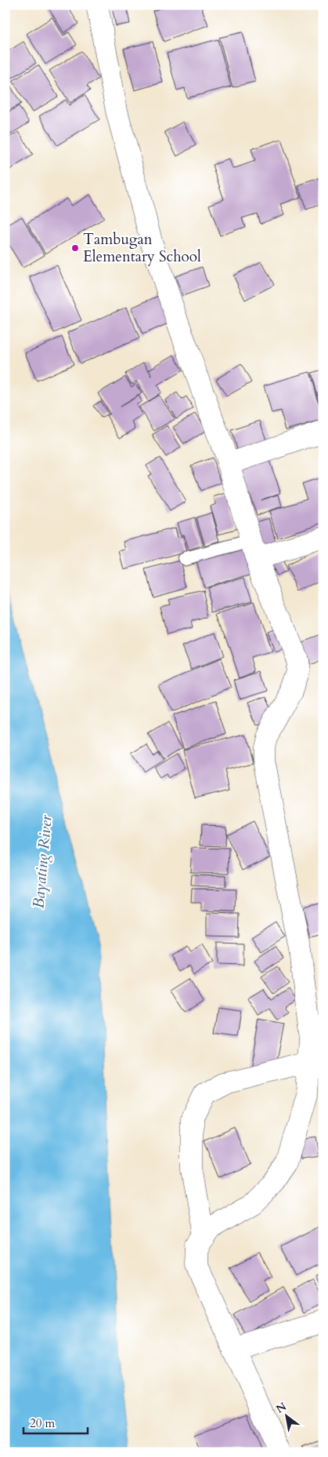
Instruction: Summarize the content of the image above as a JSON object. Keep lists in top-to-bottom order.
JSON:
{
  "water": ["Bayating River"],
  "places": ["Tambugan Elementary School"],
  "scale_bar": "20 m",
  "north": "top left"
}
